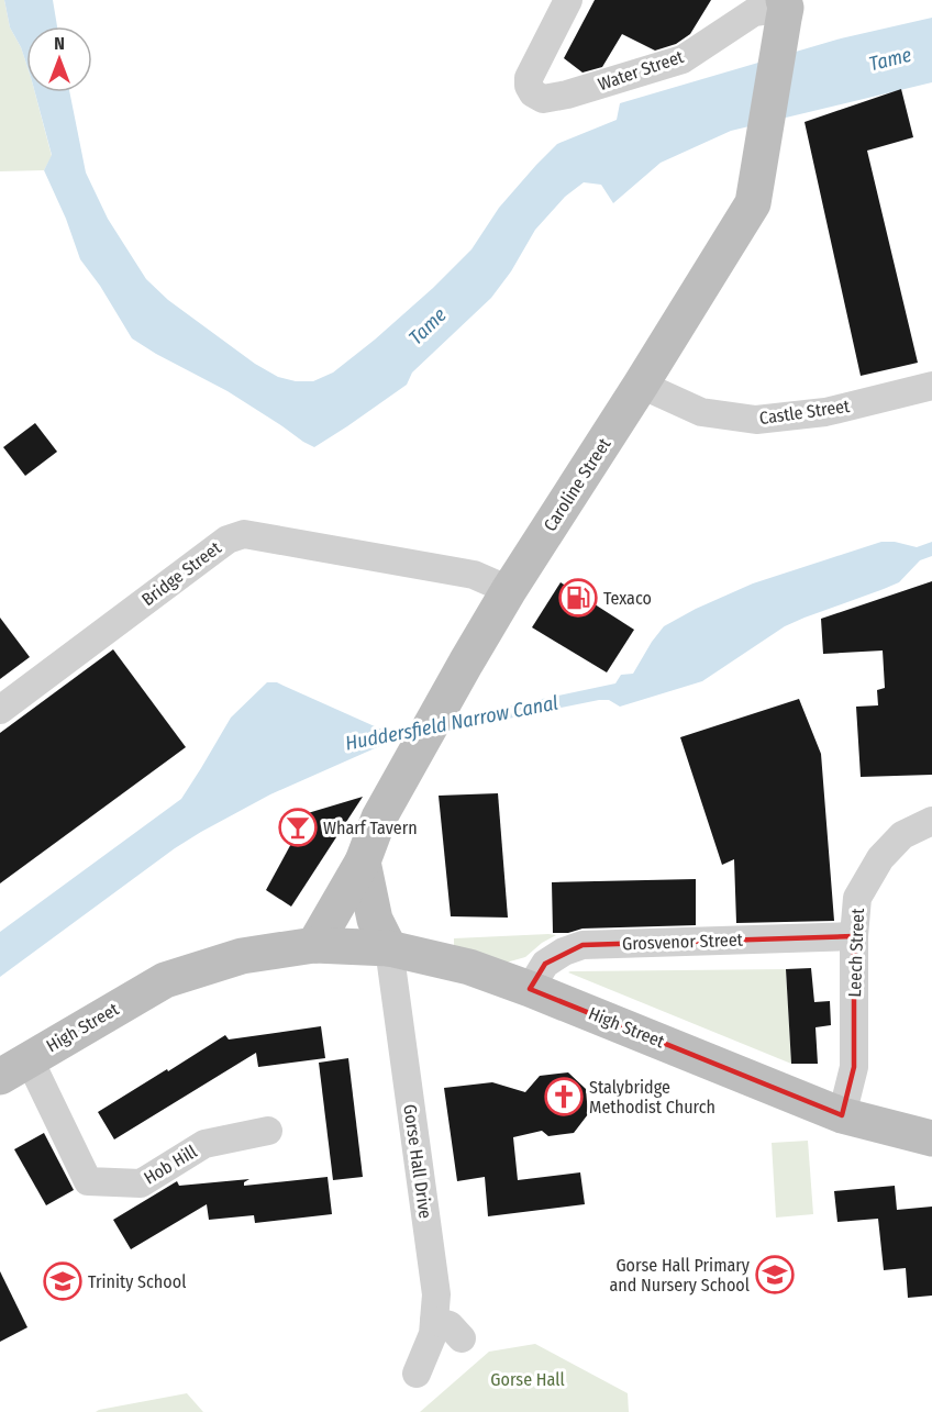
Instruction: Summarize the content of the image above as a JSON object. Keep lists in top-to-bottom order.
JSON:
{
  "streets": {
    "main road": ["Caroline Street", "High Street"],
    "street": [
      "Water Street",
      "Castle Street",
      "Bridge Street",
      "Grosvenor Street",
      "Leech Street",
      "Gorse Hall Drive",
      "Hob Hill"
    ]
  },
  "crossings": [
    ["Water Street", "Caroline Street"],
    ["Castle Street", "Caroline Street"],
    ["Caroline Street", "Bridge Street"],
    ["Caroline Street", "High Street"],
    ["Grosvenor Street", "Leech Street"],
    ["Grosvenor Street", "High Street"],
    ["Leech Street", "High Street"],
    ["High Street", "Gorse Hall Drive"],
    ["High Street", "Hob Hill"]
  ],
  "water": ["Tame", "Huddersfield Narrow Canal"],
  "parks": ["Gorse Hall"],
  "places": {
    "fuel station": ["Texaco"],
    "bar": ["Wharf Tavern"],
    "church": ["Stalybridge Methodist Church"],
    "school or university": ["Gorse Hall Primary and Nursery School", "Trinity School"]
  },
  "north": "top"
}
